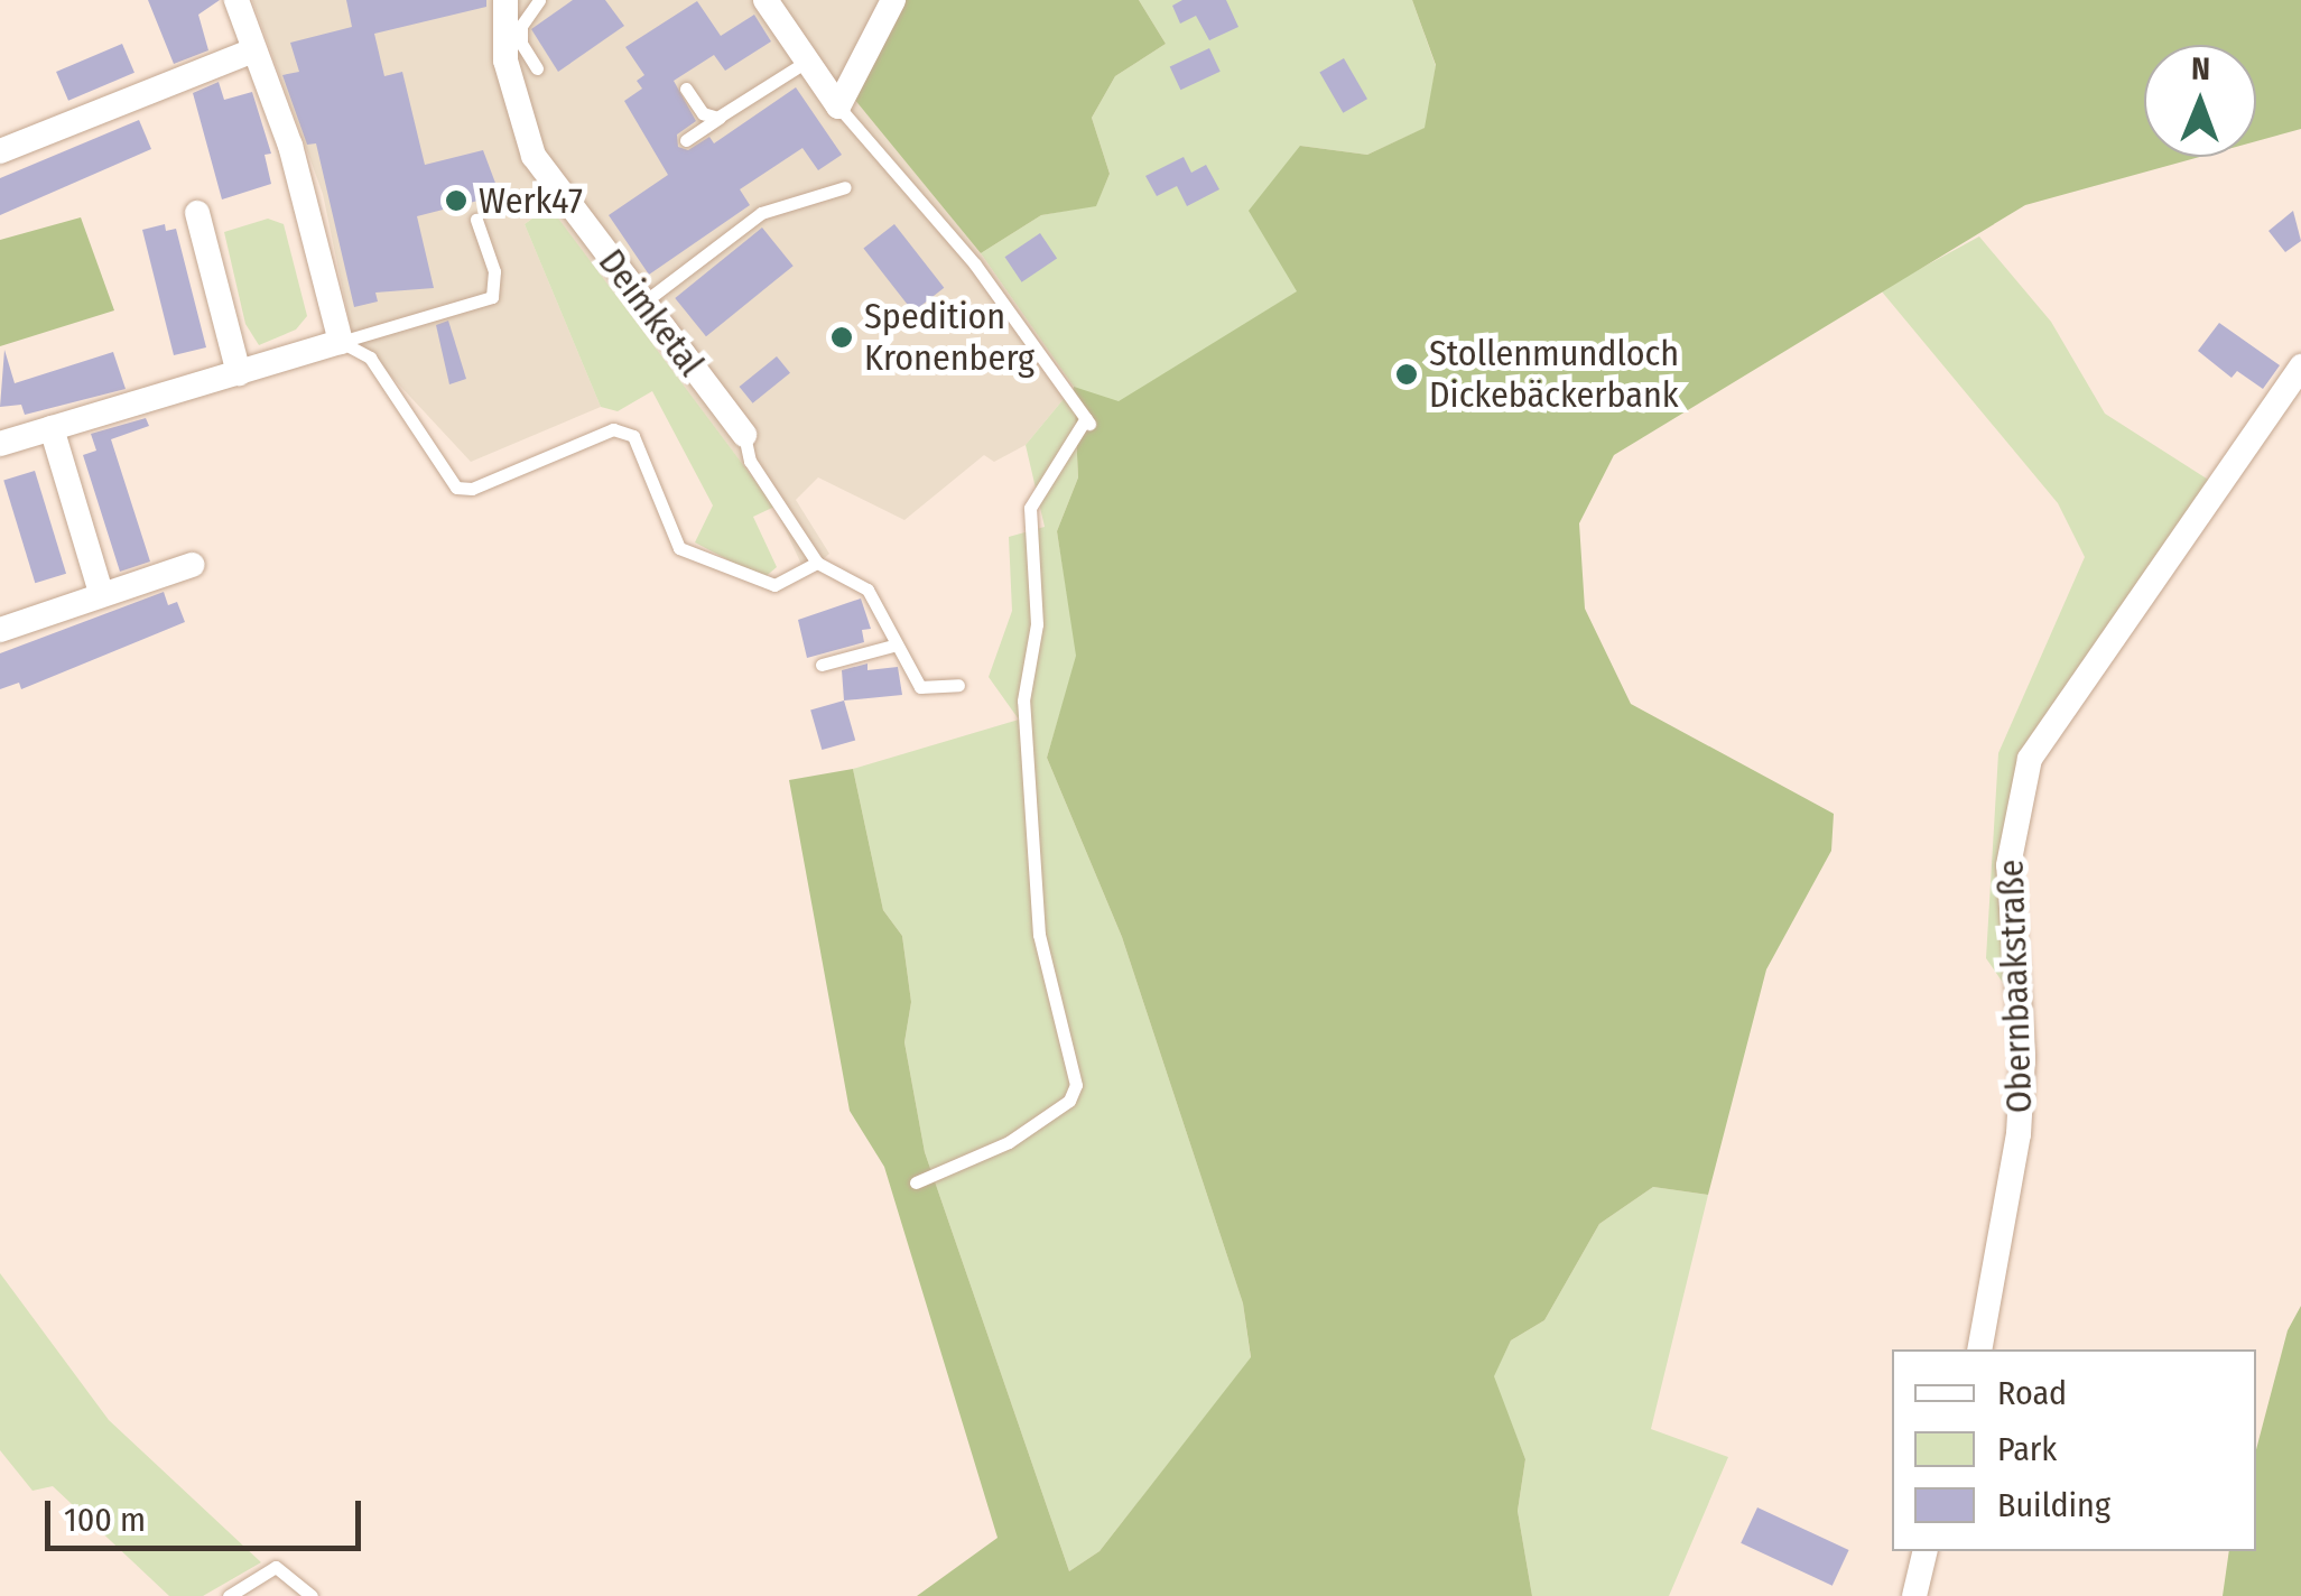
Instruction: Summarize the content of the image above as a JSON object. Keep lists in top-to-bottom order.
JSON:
{
  "streets": {
    "street": ["Deimketal", "Obernbaakstraße"]
  },
  "places": ["Werk47", "Spedition Kronenberg", "Stollenmundloch Dickebäckerbank"],
  "legend": ["Road", "Park", "Building"],
  "scale_bar": "100 m",
  "north": "top"
}
